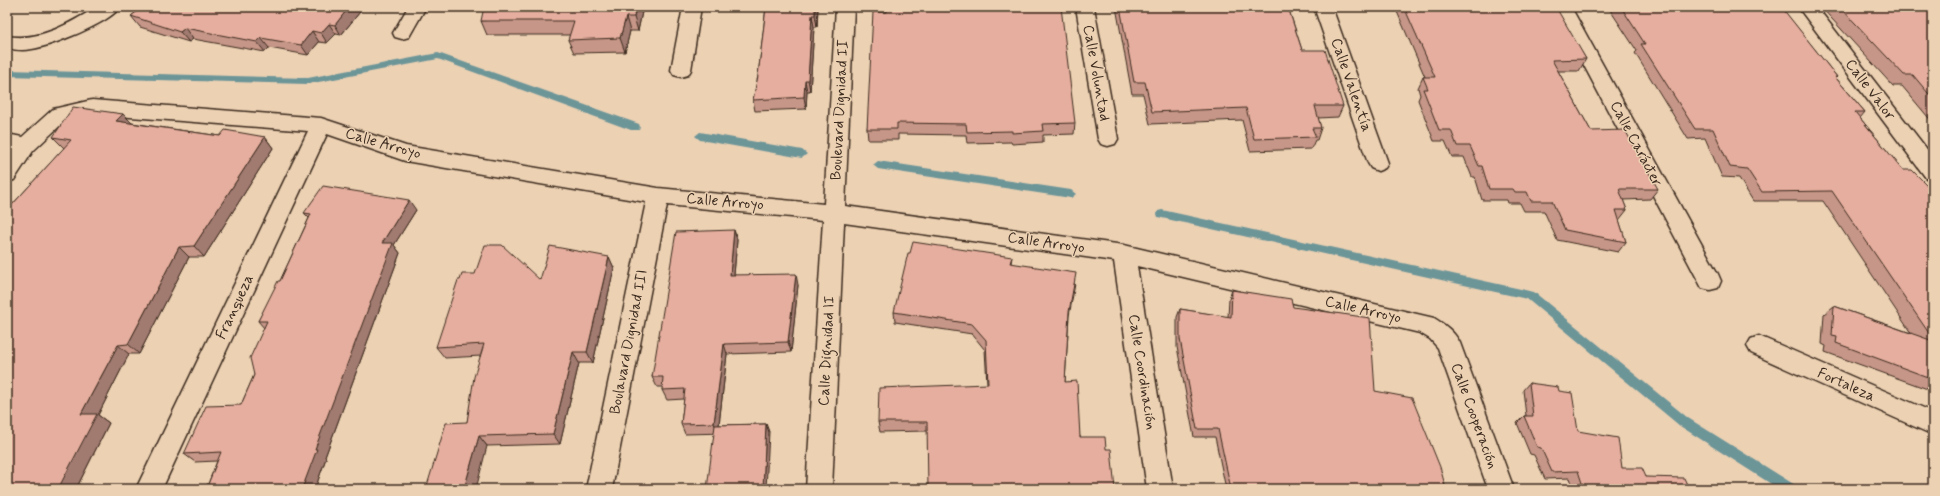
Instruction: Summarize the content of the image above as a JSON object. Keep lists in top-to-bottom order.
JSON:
{
  "streets": {
    "street": [
      "Calle Voluntad",
      "Calle Valentía",
      "Calle Valor",
      "Boulevard Dignidad II",
      "Calle Arroyo",
      "Calle Carácter",
      "Franqueza",
      "Boulavard Dignidad III",
      "Calle Dignidad II",
      "Calle Coordinación",
      "Fortaleza",
      "Calle Cooperación"
    ]
  },
  "crossings": [
    ["Boulevard Dignidad II", "Calle Arroyo"],
    ["Boulevard Dignidad II", "Calle Dignidad II"],
    ["Calle Arroyo", "Franqueza"],
    ["Calle Arroyo", "Boulavard Dignidad III"],
    ["Calle Arroyo", "Calle Dignidad II"],
    ["Calle Arroyo", "Calle Coordinación"],
    ["Calle Arroyo", "Calle Cooperación"]
  ]
}
